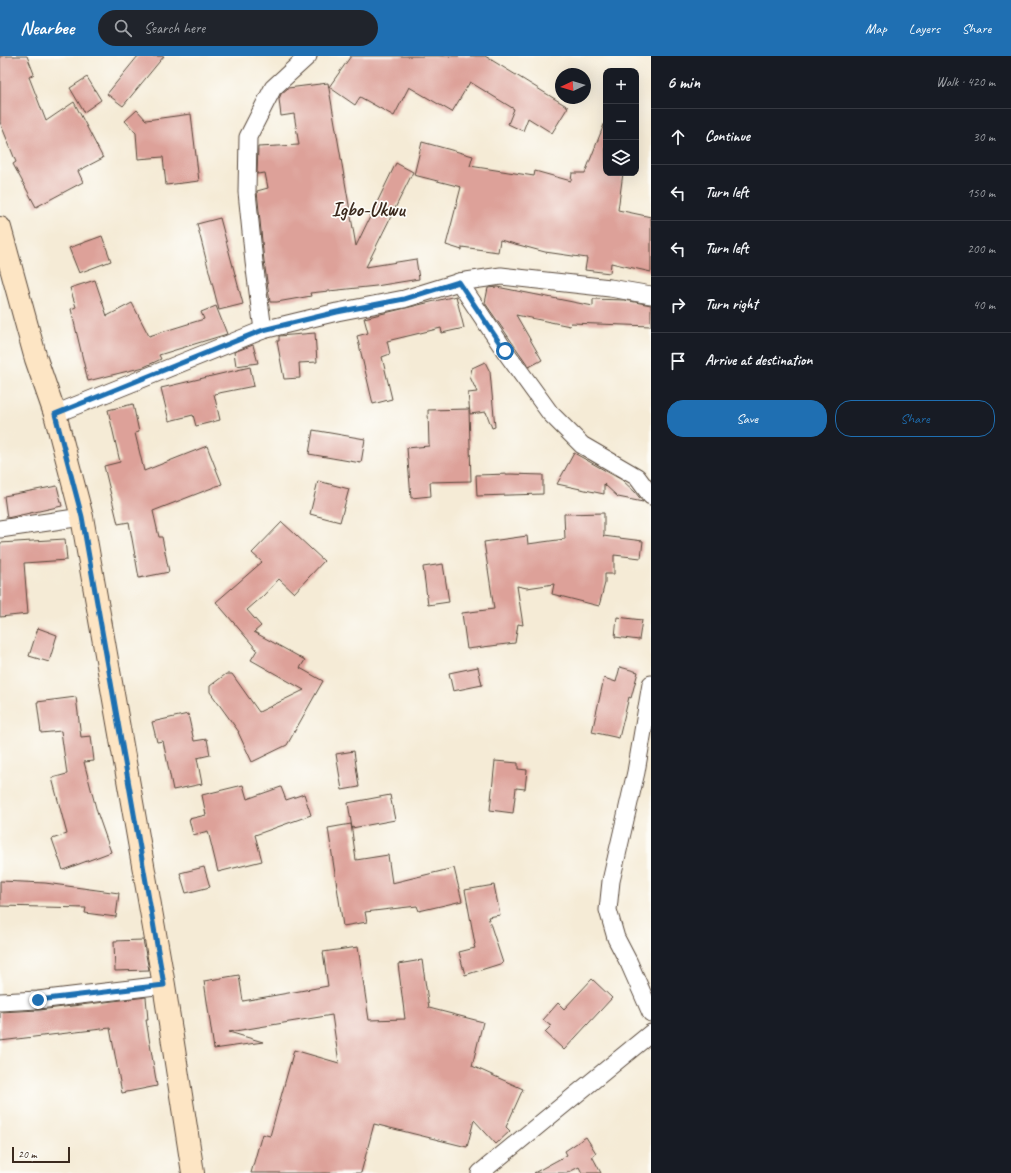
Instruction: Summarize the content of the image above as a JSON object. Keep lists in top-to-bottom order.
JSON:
{
  "districts": ["Igbo-Ukwu"],
  "scale_bar": "20 m",
  "north": "left",
  "page": {
    "header": "Nearbee",
    "search": "Search here",
    "nav": ["Map", "Layers", "Share"],
    "heading": ["6 min", "Walk · 420 m"],
    "map_buttons": ["+", "−"],
    "list": [
      ["Continue", "30 m"],
      ["Turn left", "150 m"],
      ["Turn left", "200 m"],
      ["Turn right", "40 m"],
      "Arrive at destination"
    ],
    "buttons": ["Save", "Share"],
    "scale": "20 m"
  }
}
